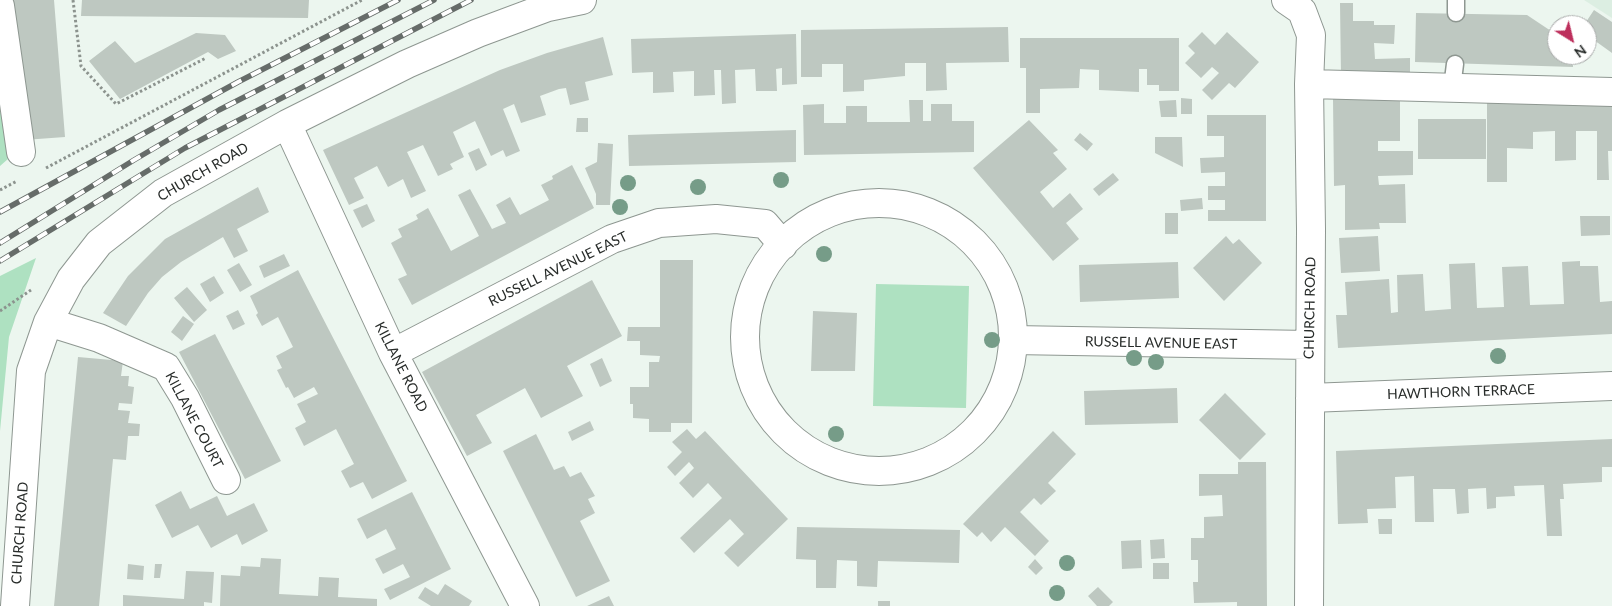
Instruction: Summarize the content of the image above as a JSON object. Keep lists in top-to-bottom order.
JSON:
{
  "streets": {
    "street": [
      "CHURCH ROAD",
      "RUSSELL AVENUE EAST",
      "KILLANE ROAD",
      "HAWTHORN TERRACE",
      "KILLANE COURT"
    ]
  },
  "crossings": [
    ["CHURCH ROAD", "RUSSELL AVENUE EAST"],
    ["CHURCH ROAD", "KILLANE ROAD"],
    ["CHURCH ROAD", "HAWTHORN TERRACE"],
    ["CHURCH ROAD", "KILLANE COURT"],
    ["RUSSELL AVENUE EAST", "KILLANE ROAD"]
  ],
  "north": "bottom right"
}
